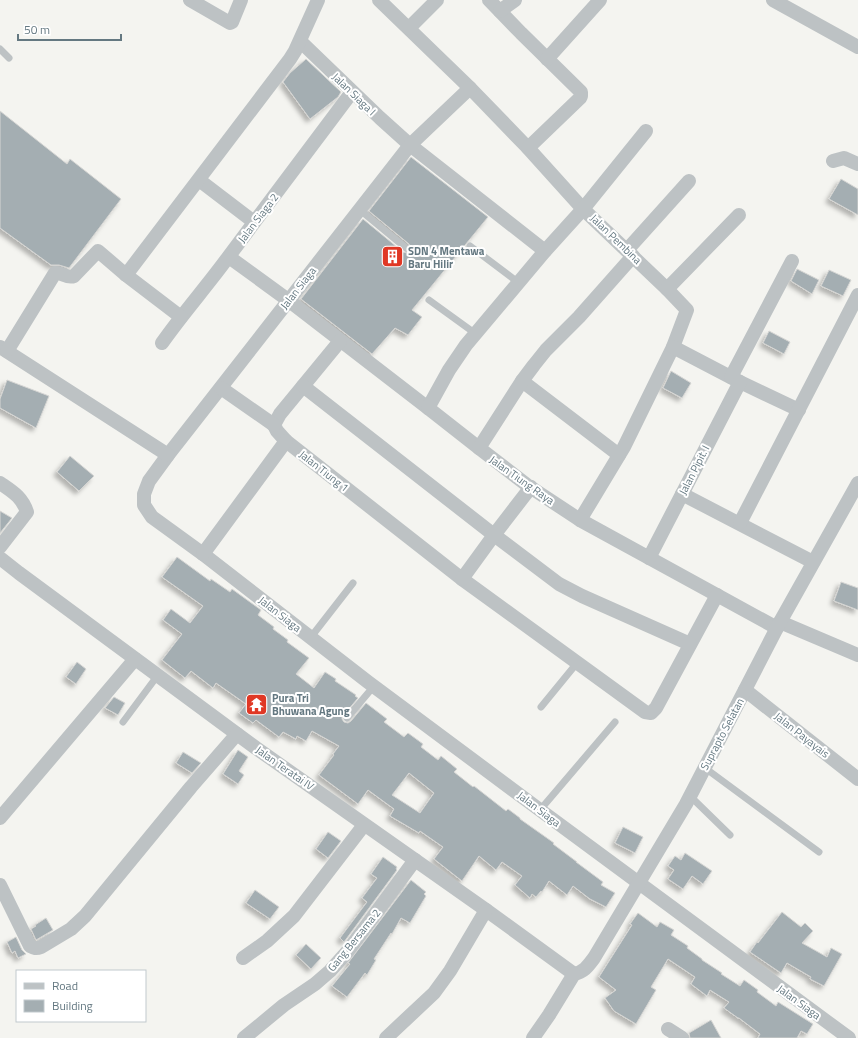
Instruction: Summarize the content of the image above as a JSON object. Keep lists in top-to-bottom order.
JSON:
{
  "streets": {
    "street": [
      "Jalan Siaga I",
      "Jalan Siaga 2",
      "Jalan Pembina",
      "Jalan Siaga",
      "Jalan Pipit. I",
      "Jalan Tiung 1",
      "Jalan Tiung Raya",
      "Suprapto Selatan",
      "Jalan Payayais",
      "Jalan Teratai IV",
      "Gang Bersama 2"
    ]
  },
  "crossings": [
    ["Jalan Siaga I", "Jalan Siaga 2"],
    ["Jalan Siaga I", "Jalan Siaga"],
    ["Jalan Siaga 2", "Jalan Tiung Raya"],
    ["Jalan Pembina", "Jalan Siaga"],
    ["Jalan Pembina", "Jalan Tiung Raya"],
    ["Jalan Siaga", "Jalan Tiung Raya"],
    ["Jalan Siaga", "Suprapto Selatan"],
    ["Jalan Pipit. I", "Jalan Tiung Raya"],
    ["Jalan Tiung Raya", "Suprapto Selatan"],
    ["Suprapto Selatan", "Jalan Payayais"],
    ["Suprapto Selatan", "Jalan Teratai IV"],
    ["Jalan Teratai IV", "Gang Bersama 2"]
  ],
  "places": {
    "building": ["SDN 4 Mentawa Baru Hilir"],
    "temple": ["Pura Tri Bhuwana Agung"]
  },
  "legend": ["Road", "Building"],
  "scale_bar": "50 m"
}
